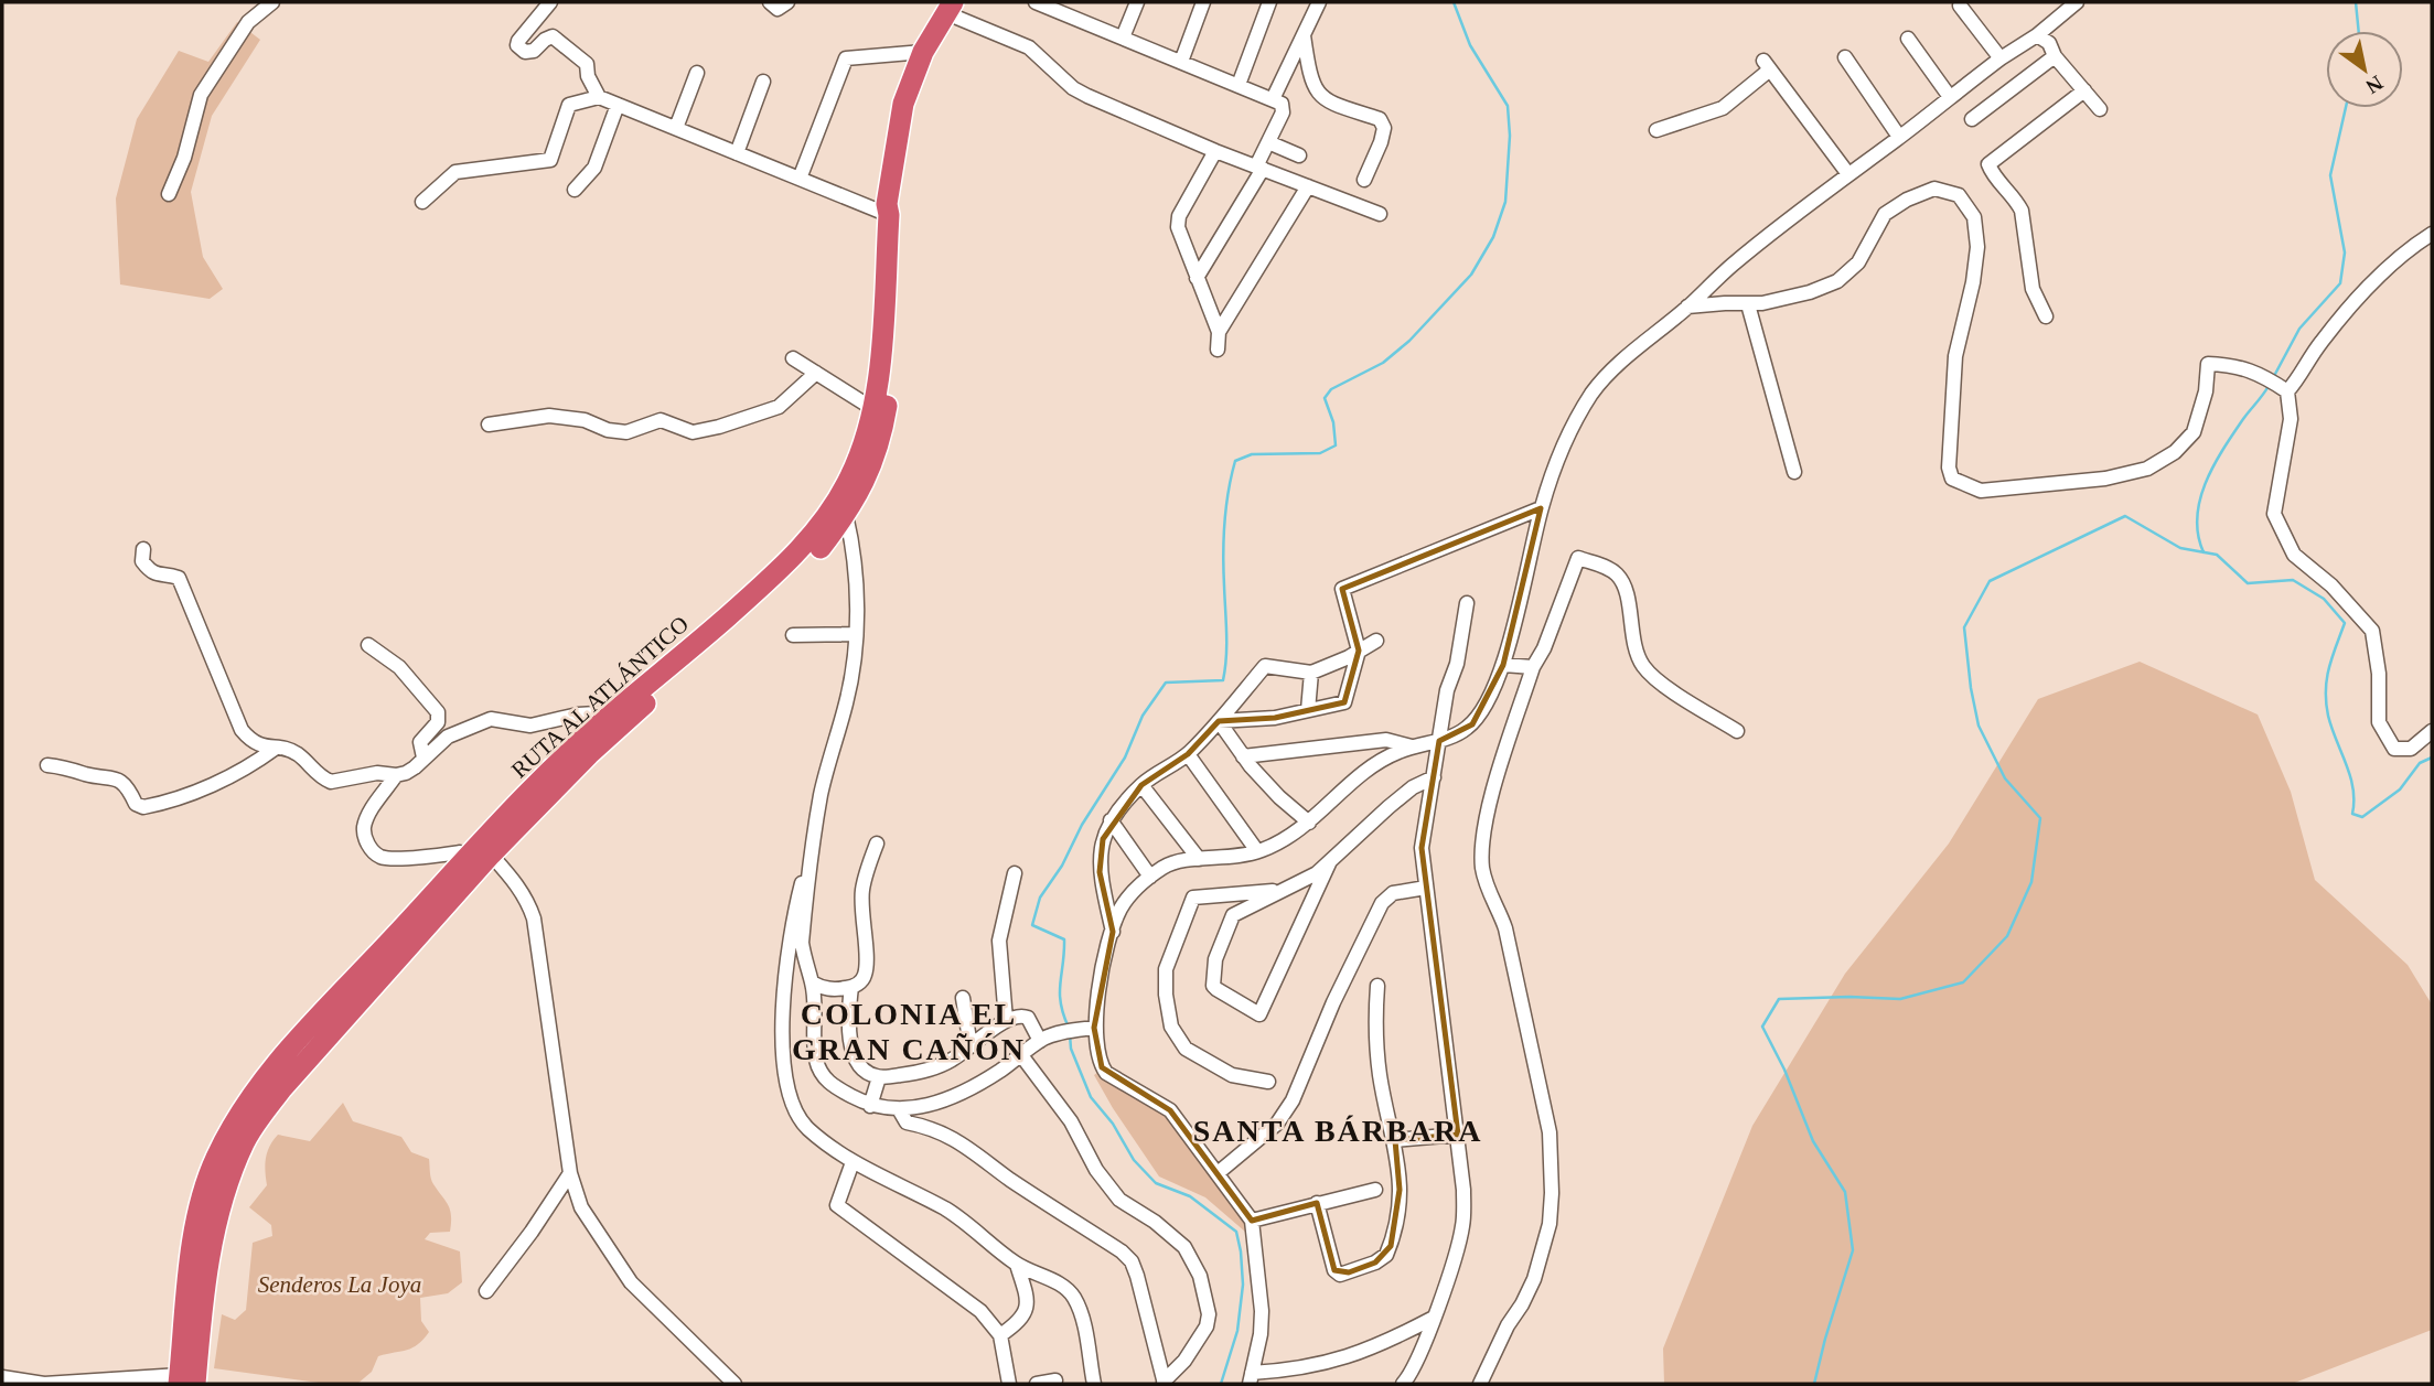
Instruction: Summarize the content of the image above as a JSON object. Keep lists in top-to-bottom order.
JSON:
{
  "streets": {
    "highway": ["RUTA AL ATLÁNTICO"]
  },
  "districts": ["COLONIA EL GRAN CAÑÓN", "SANTA BÁRBARA"],
  "parks": ["Senderos La Joya"],
  "north": "bottom right"
}
